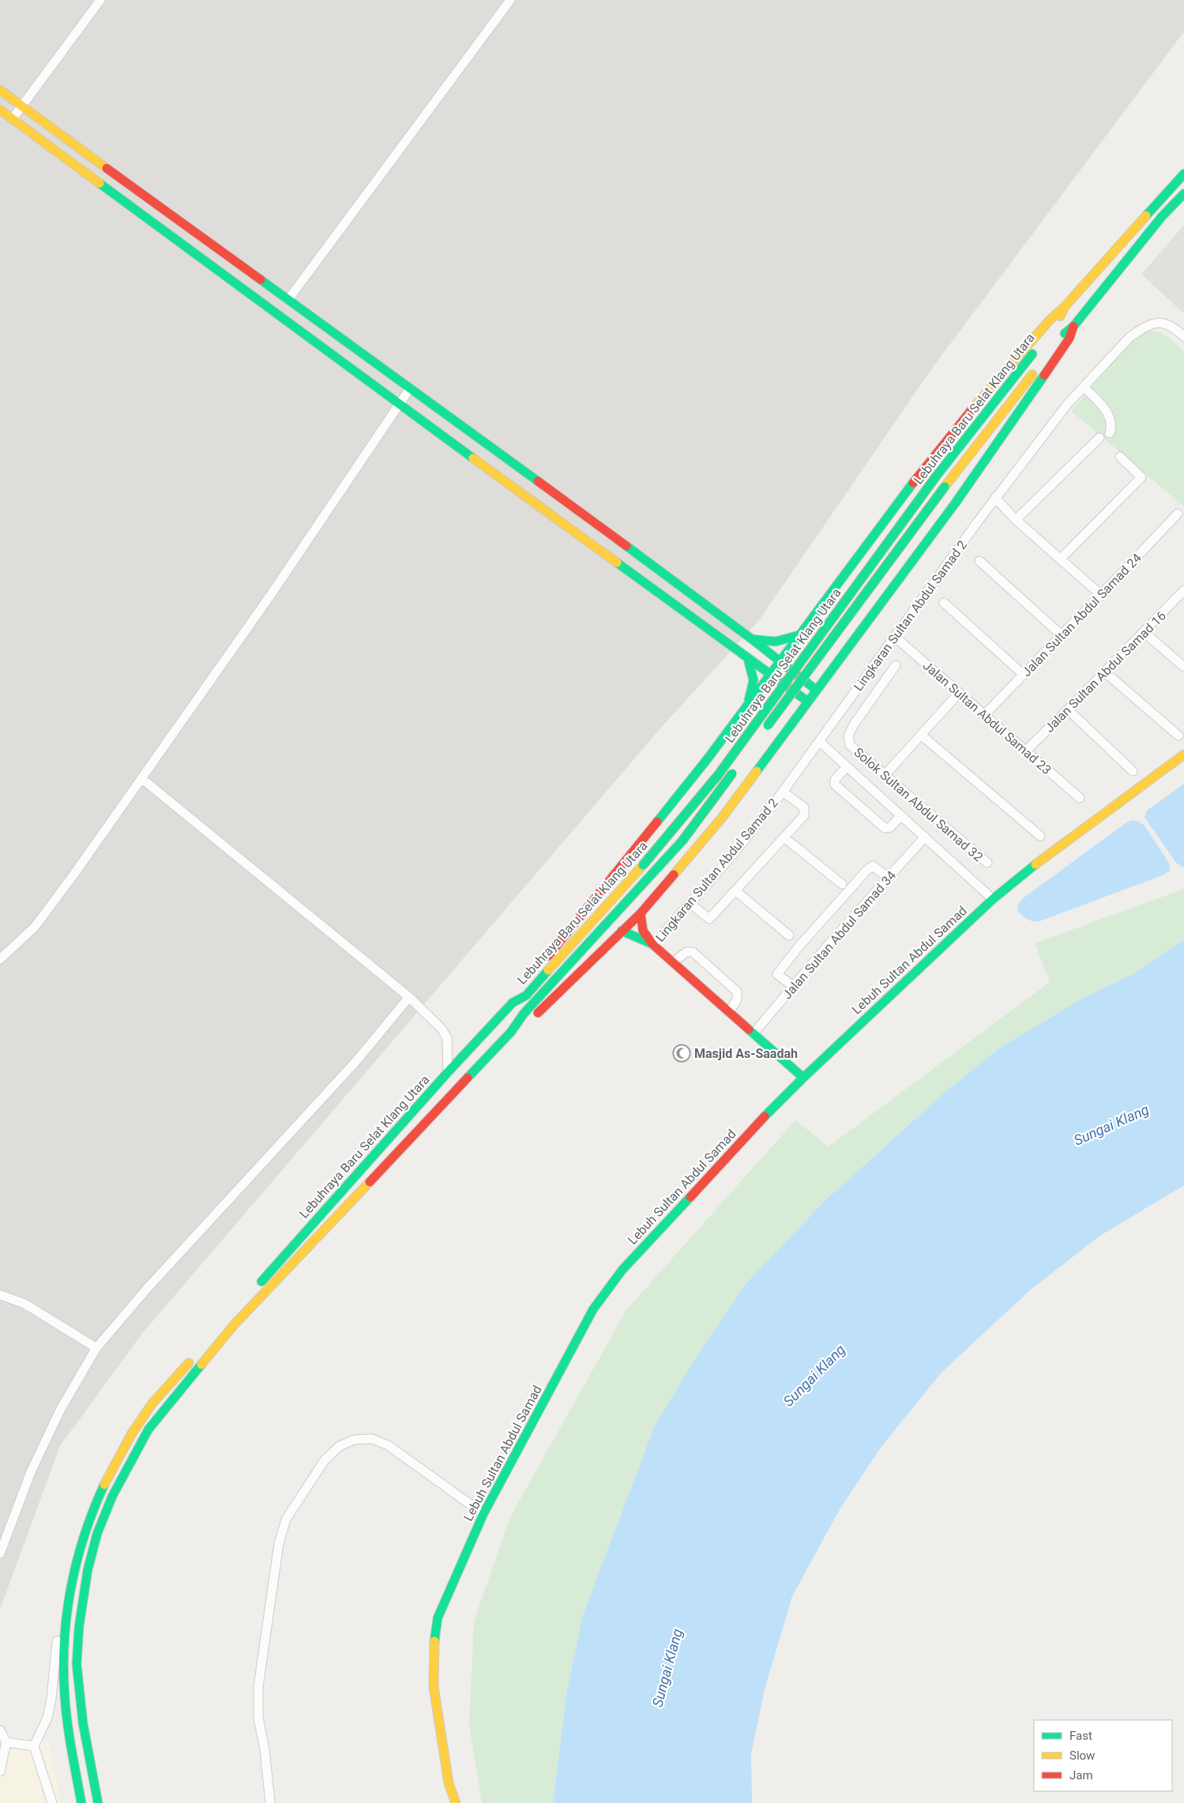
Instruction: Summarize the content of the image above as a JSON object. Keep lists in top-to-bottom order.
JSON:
{
  "streets": {
    "main road": ["Lebuhraya Baru Selat Klang Utara", "Lebuh Sultan Abdul Samad"],
    "street": [
      "Jalan Sultan Abdul Samad 24",
      "Lingkaran Sultan Abdul Samad 2",
      "Jalan Sultan Abdul Samad 16",
      "Jalan Sultan Abdul Samad 23",
      "Solok Sultan Abdul Samad 32",
      "Jalan Sultan Abdul Samad 34"
    ]
  },
  "crossings": [
    ["Jalan Sultan Abdul Samad 24", "Jalan Sultan Abdul Samad 23"],
    ["Lingkaran Sultan Abdul Samad 2", "Jalan Sultan Abdul Samad 23"],
    ["Jalan Sultan Abdul Samad 16", "Jalan Sultan Abdul Samad 23"]
  ],
  "water": ["Sungai Klang"],
  "places": {
    "mosque": ["Masjid As-Saadah"]
  },
  "legend": ["Fast", "Slow", "Jam"]
}
